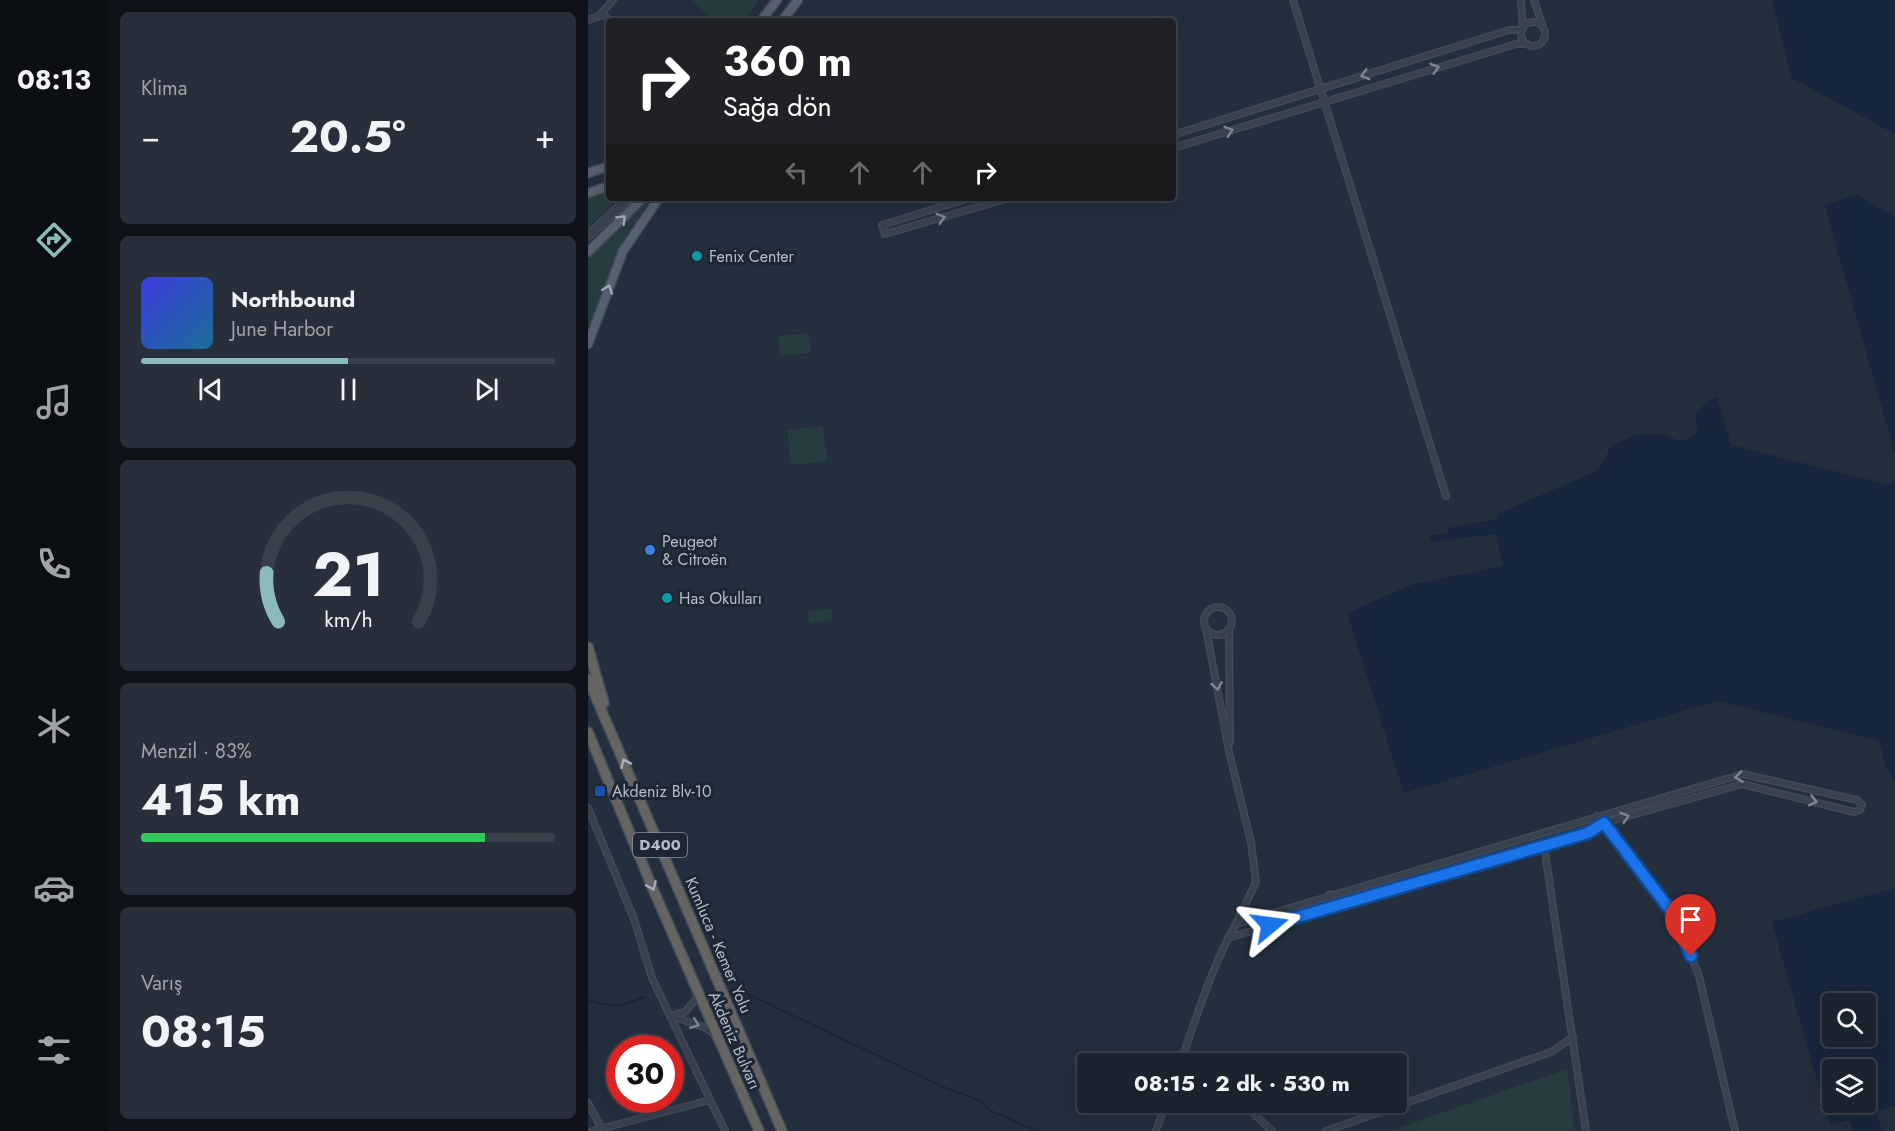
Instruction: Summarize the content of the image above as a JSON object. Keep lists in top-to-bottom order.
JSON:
{
  "streets": {
    "highway": ["D400", "Kumluca - Kemer Yolu", "Akdeniz Bulvarı"]
  },
  "crossings": [
    ["D400", "Akdeniz Bulvarı"]
  ],
  "one_way": ["Kumluca - Kemer Yolu", "Akdeniz Bulvarı"],
  "places": {
    "other": ["Fenix Center", "Peugeot & Citroën", "Has Okulları"],
    "transit": ["Akdeniz Blv-10"]
  },
  "page": {
    "tabs": "08:13",
    "tile": [
      "Klima",
      ["Menzil · 83%", "415 km"],
      ["Varış", "08:15"]
    ],
    "turn": ["360 m", "Sağa dön"],
    "heat": ["−", "20.5°", "+"],
    "song": ["Northbound", "June Harbor"],
    "limit": "30",
    "trip": "08:15 · 2 dk · 530 m",
    "gauge": ["21", "km/h"]
  }
}
